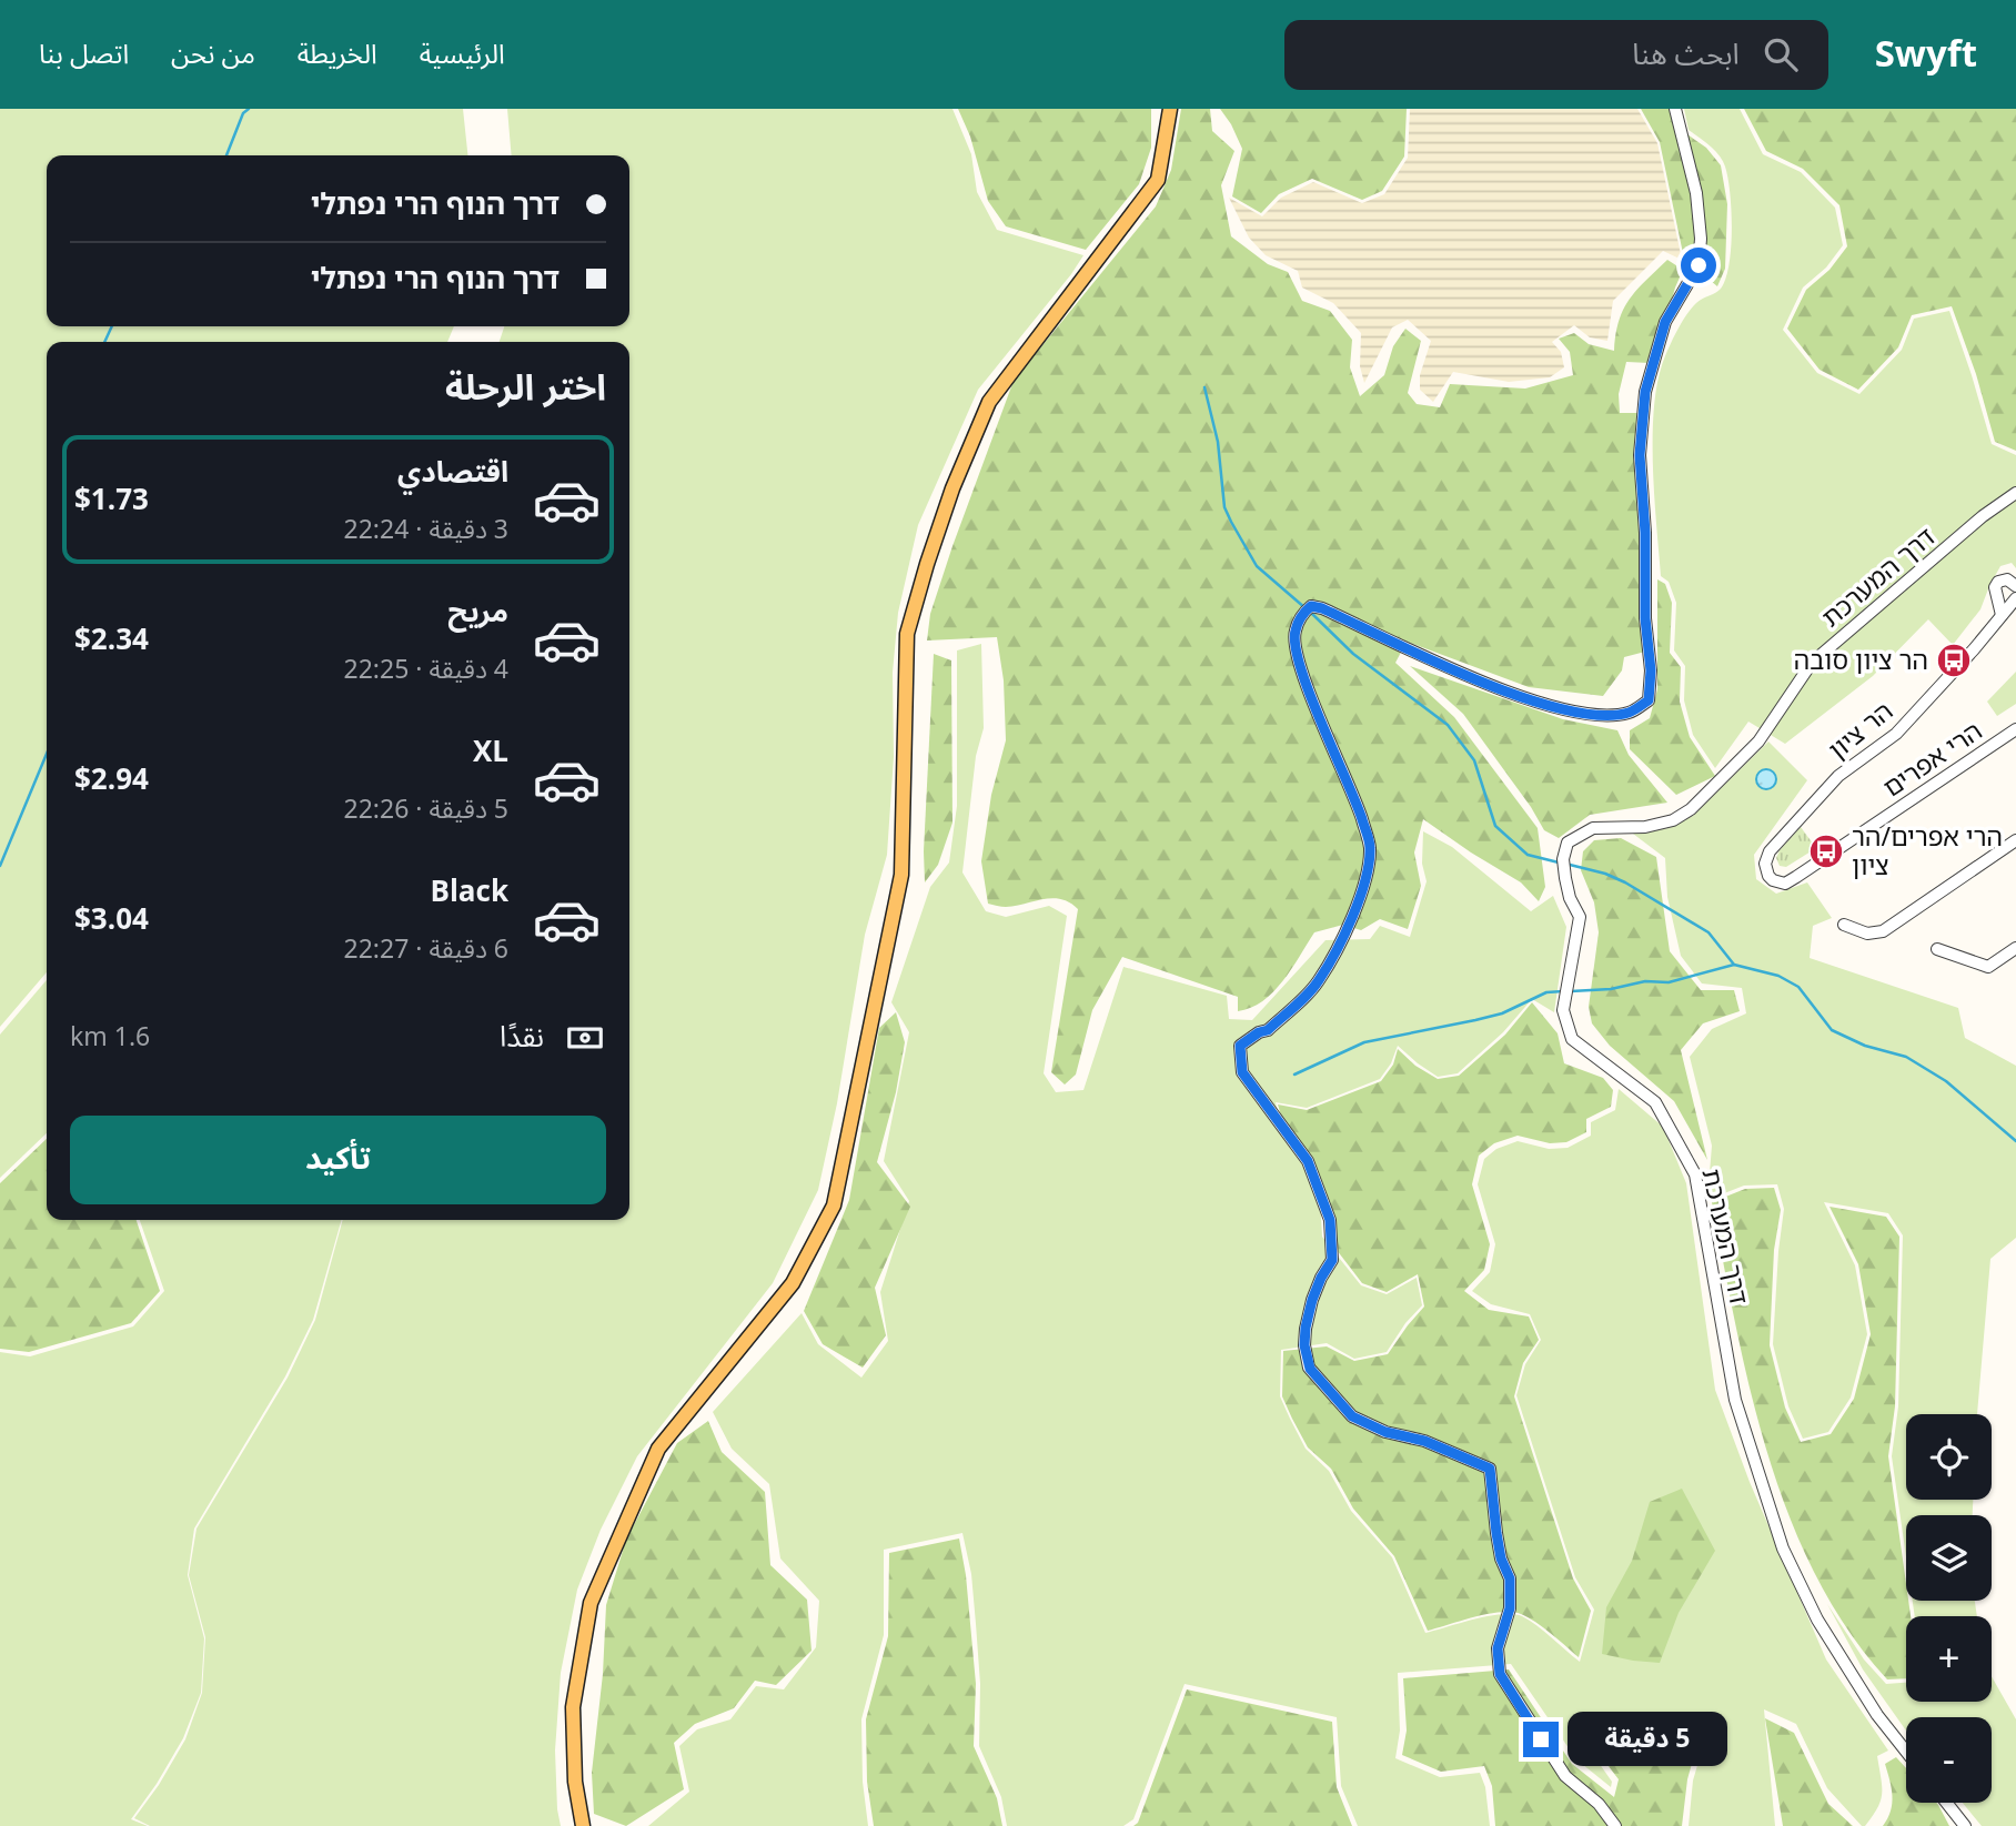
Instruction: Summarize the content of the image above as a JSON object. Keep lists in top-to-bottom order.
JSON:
{
  "streets": {
    "street": ["דרך המערכת", "הר ציון", "הרי אפרים"]
  },
  "crossings": [
    ["הר ציון", "הרי אפרים"]
  ],
  "places": {
    "bus stop": ["הר ציון סובה", "הרי אפרים/הר ציון"]
  },
  "page": {
    "header": "Swyft",
    "search": "ابحث هنا",
    "nav": [
      "الرئيسية",
      "الخريطة",
      "من نحن",
      "اتصل بنا"
    ],
    "banner": ["דרך הנוף הרי נפתלי", "דרך הנוף הרי נפתלי"],
    "heading": "اختر الرحلة",
    "list": [
      {
        "name": "اقتصادي",
        "note": "3 دقيقة · 22:24",
        "value": "$1.73"
      },
      {
        "name": "مريح",
        "note": "4 دقيقة · 22:25",
        "value": "$2.34"
      },
      {
        "name": "XL",
        "note": "5 دقيقة · 22:26",
        "value": "$2.94"
      },
      {
        "name": "Black",
        "note": "6 دقيقة · 22:27",
        "value": "$3.04"
      }
    ],
    "pay": ["نقدًا", "1.6 km"],
    "buttons": "تأكيد",
    "map_buttons": ["+", "−"],
    "bubble": "5 دقيقة"
  }
}
